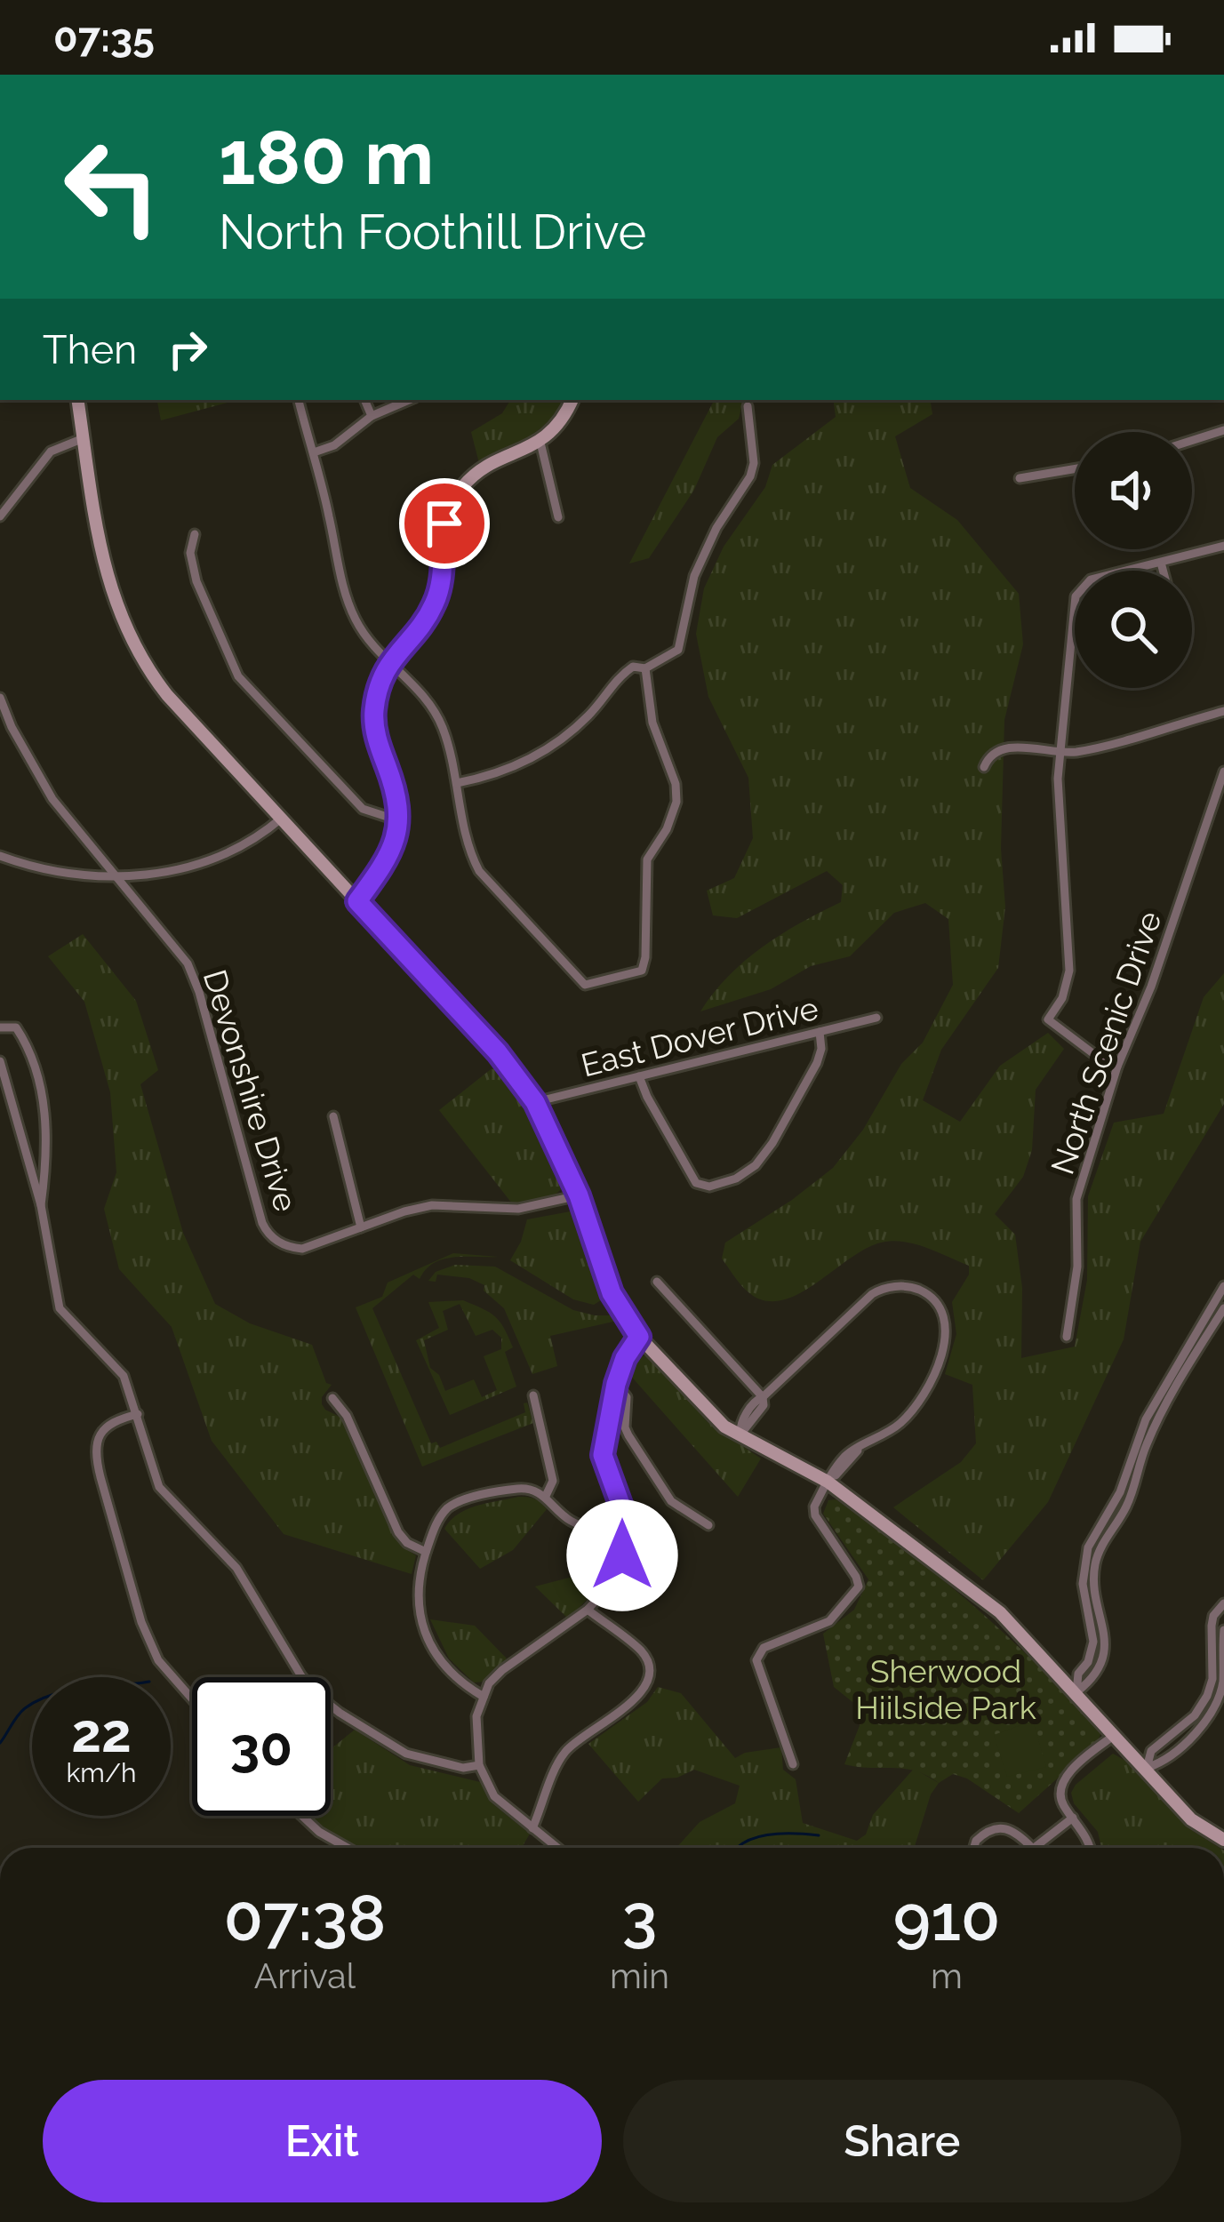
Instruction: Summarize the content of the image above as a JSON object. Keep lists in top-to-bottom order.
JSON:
{
  "streets": {
    "street": ["East Dover Drive", "North Scenic Drive", "Devonshire Drive"]
  },
  "parks": ["Sherwood Hiilside Park"],
  "page": {
    "status": "07:35",
    "turn": ["180 m", "North Foothill Drive"],
    "then": "Then",
    "speed": "22 km/h",
    "limit": "30",
    "eta": [
      "07:38",
      "Arrival",
      "3",
      "min",
      "910",
      "m"
    ],
    "buttons": ["Exit", "Share"]
  }
}
